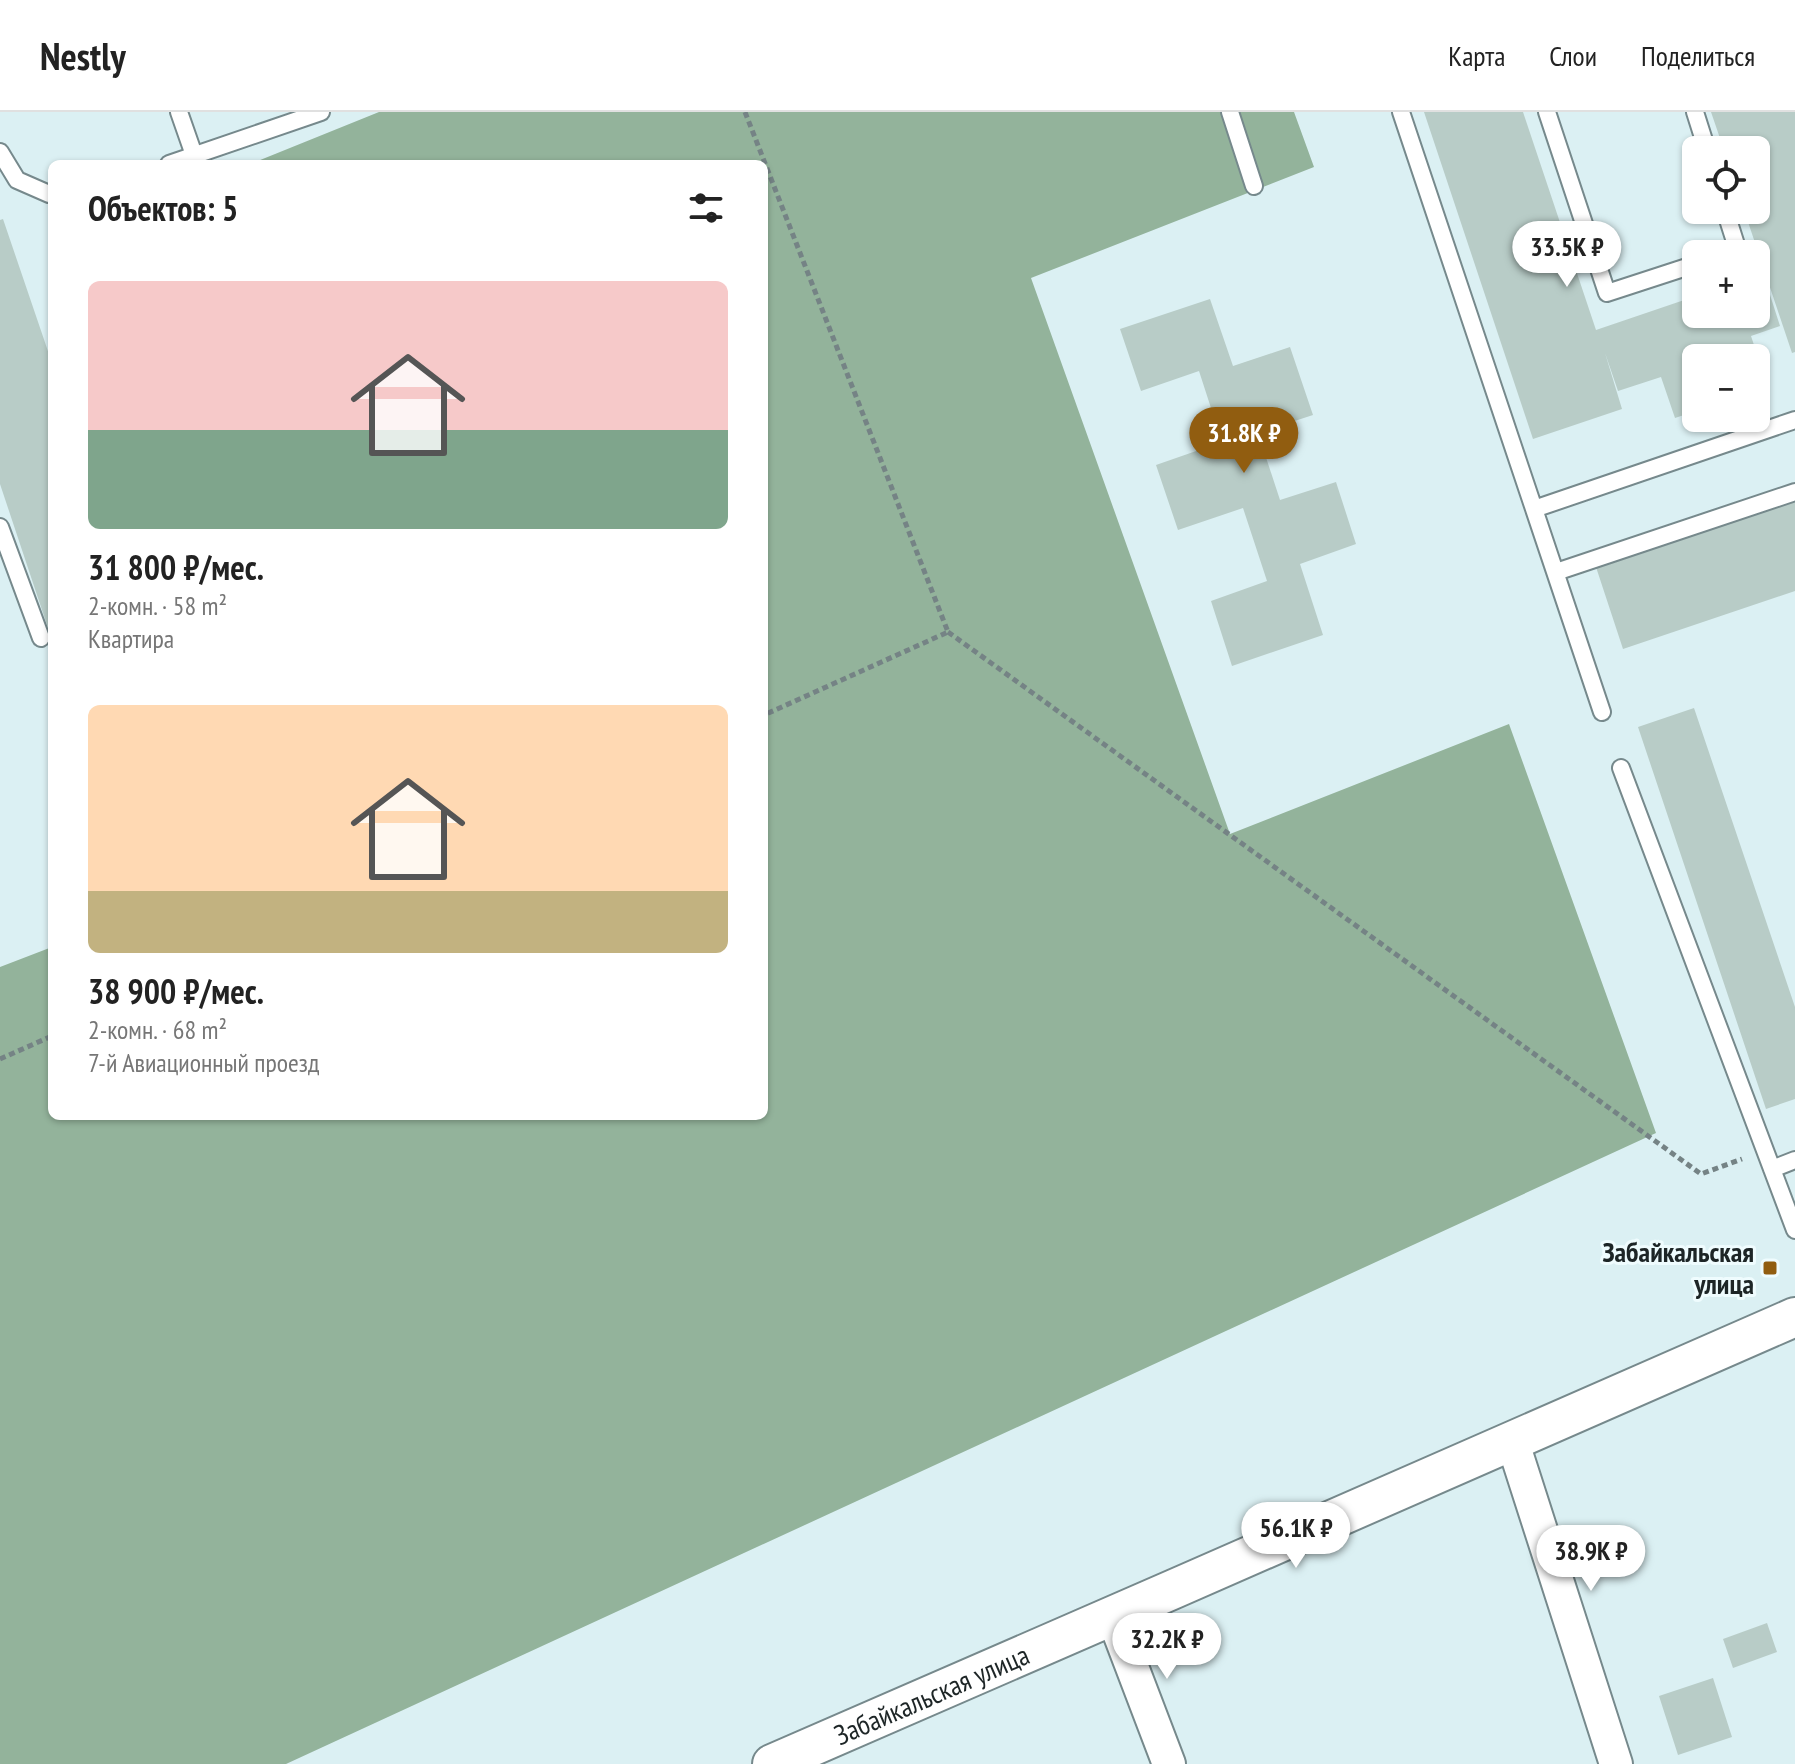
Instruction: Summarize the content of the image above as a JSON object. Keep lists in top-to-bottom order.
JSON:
{
  "streets": {
    "street": ["Забайкальская улица"]
  },
  "places": {
    "transit": ["Забайкальская улица"]
  },
  "page": {
    "header": "Nestly",
    "nav": ["Карта", "Слои", "Поделиться"],
    "map_buttons": ["+", "−"],
    "heading": "Объектов: 5",
    "price": [
      "33.5K ₽",
      "31.8K ₽",
      "56.1K ₽",
      "38.9K ₽",
      "32.2K ₽"
    ],
    "list": [
      {
        "name": "31 800 ₽/мес.",
        "note": "2-комн. · 58 m² · Квартира"
      },
      {
        "name": "38 900 ₽/мес.",
        "note": "2-комн. · 68 m² · 7-й Авиационный проезд"
      }
    ]
  }
}
